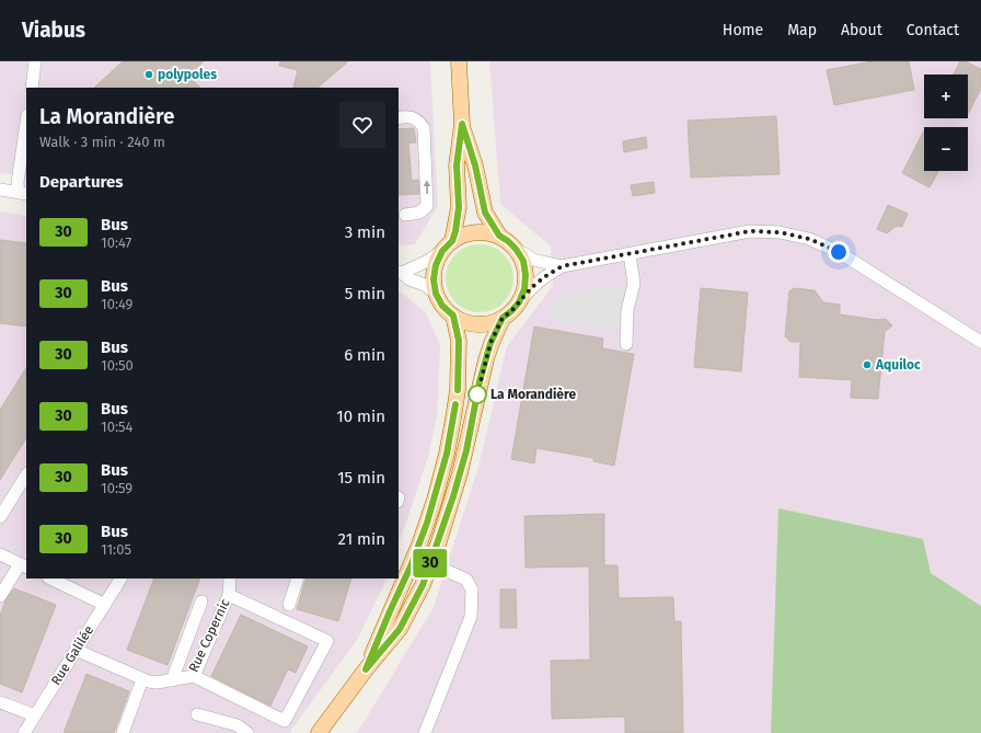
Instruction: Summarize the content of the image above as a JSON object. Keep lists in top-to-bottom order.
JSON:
{
  "streets": {
    "street": ["Rue Copernic", "Rue Galilée"]
  },
  "crossings": [
    ["Rue Copernic", "Rue Galilée"]
  ],
  "places": ["polypoles", "Aquiloc", "La Morandière"],
  "lines": ["bus line 30"],
  "page": {
    "header": "Viabus",
    "nav": [
      "Home",
      "Map",
      "About",
      "Contact"
    ],
    "on_map": "30",
    "map_buttons": ["+", "−"],
    "heading": [
      ["La Morandière", "Walk · 3 min · 240 m"],
      "Departures"
    ],
    "list": [
      {
        "mark": "30",
        "name": "Bus",
        "note": "10:47",
        "value": "3 min"
      },
      {
        "mark": "30",
        "name": "Bus",
        "note": "10:49",
        "value": "5 min"
      },
      {
        "mark": "30",
        "name": "Bus",
        "note": "10:50",
        "value": "6 min"
      },
      {
        "mark": "30",
        "name": "Bus",
        "note": "10:54",
        "value": "10 min"
      },
      {
        "mark": "30",
        "name": "Bus",
        "note": "10:59",
        "value": "15 min"
      },
      {
        "mark": "30",
        "name": "Bus",
        "note": "11:05",
        "value": "21 min"
      }
    ]
  }
}
